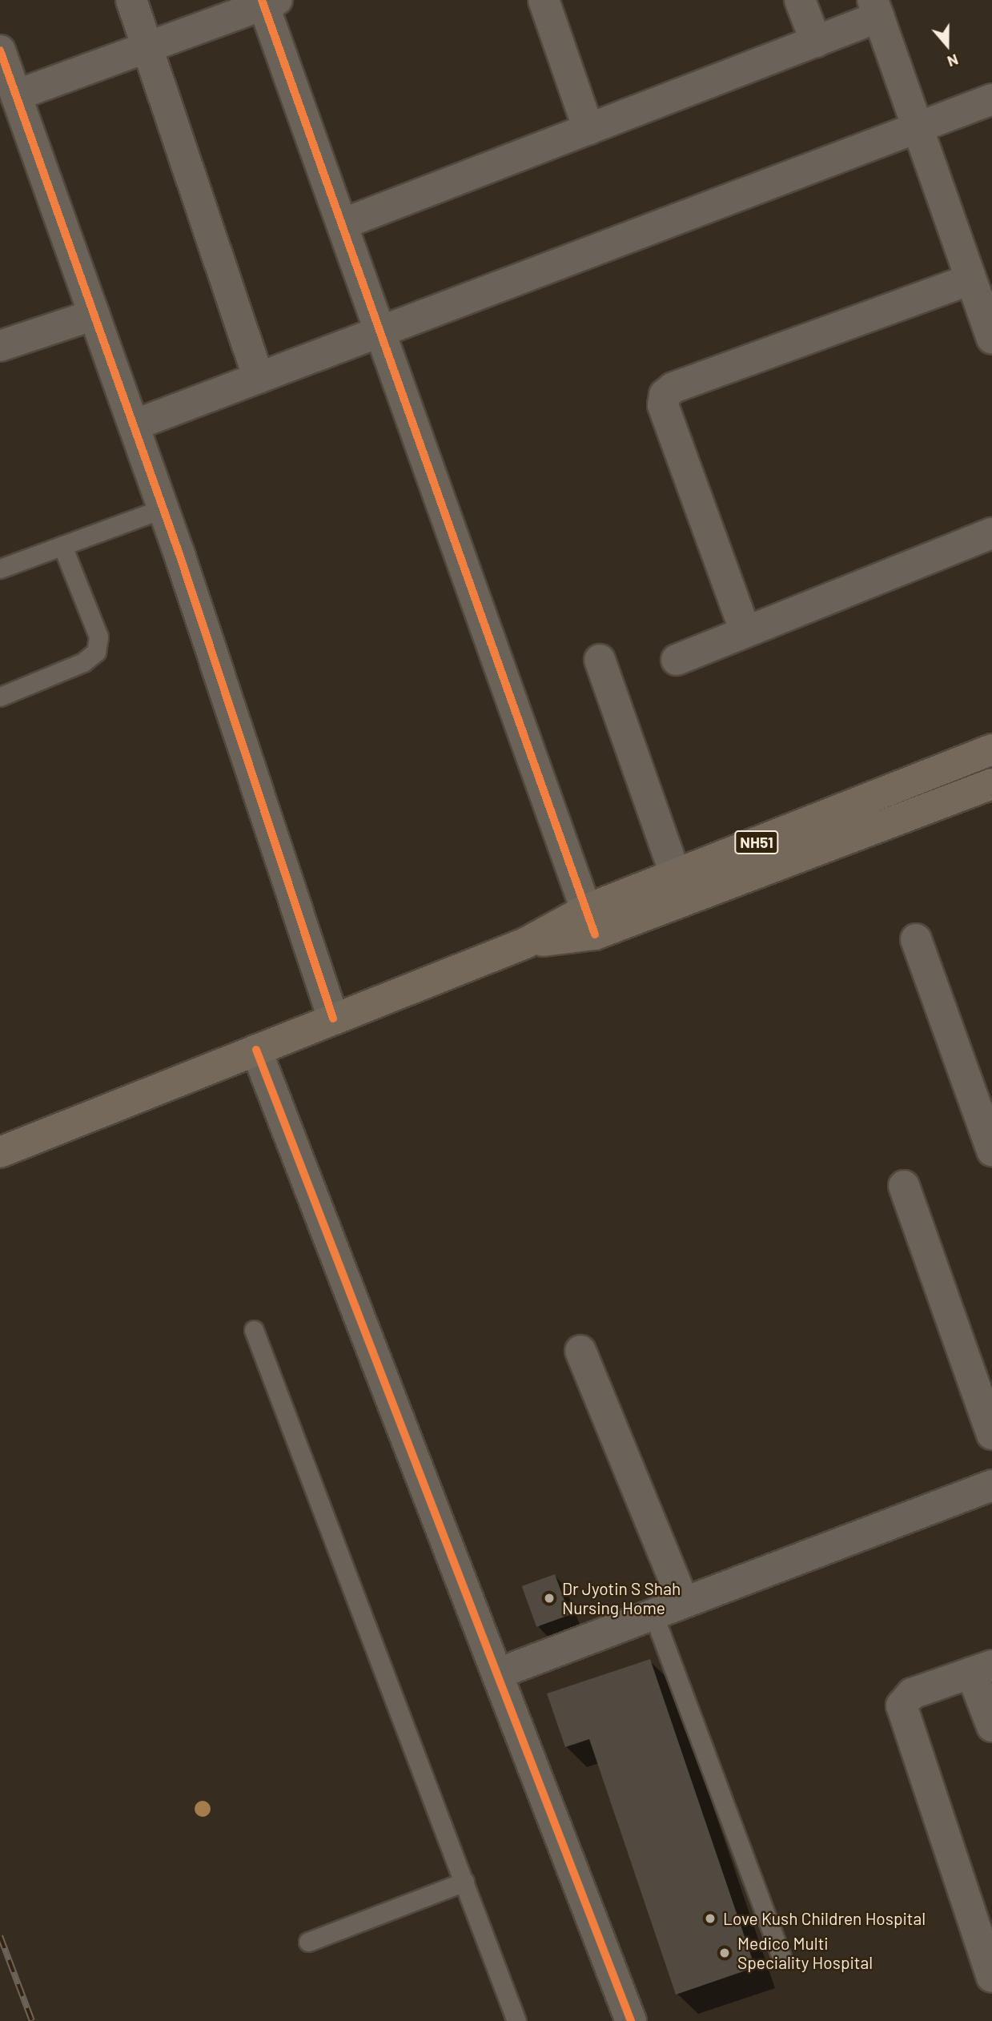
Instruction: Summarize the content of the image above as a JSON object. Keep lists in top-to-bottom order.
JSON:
{
  "streets": {
    "highway": ["NH51"]
  },
  "places": ["Dr Jyotin S Shah Nursing Home", "Love Kush Children Hospital", "Medico Multi Speciality Hospital"],
  "north": "bottom"
}
